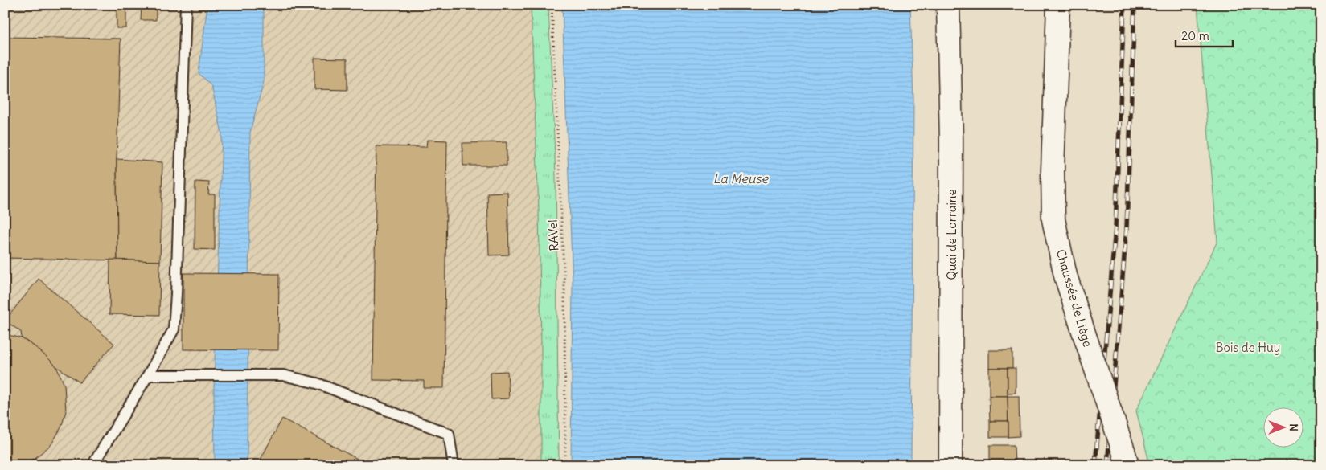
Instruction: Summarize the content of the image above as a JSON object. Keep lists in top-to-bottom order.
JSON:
{
  "streets": {
    "main road": ["Quai de Lorraine", "Chaussée de Liège"],
    "path": ["RAVel"]
  },
  "water": ["La Meuse"],
  "parks": ["Bois de Huy"],
  "scale_bar": "20 m",
  "north": "right"
}
